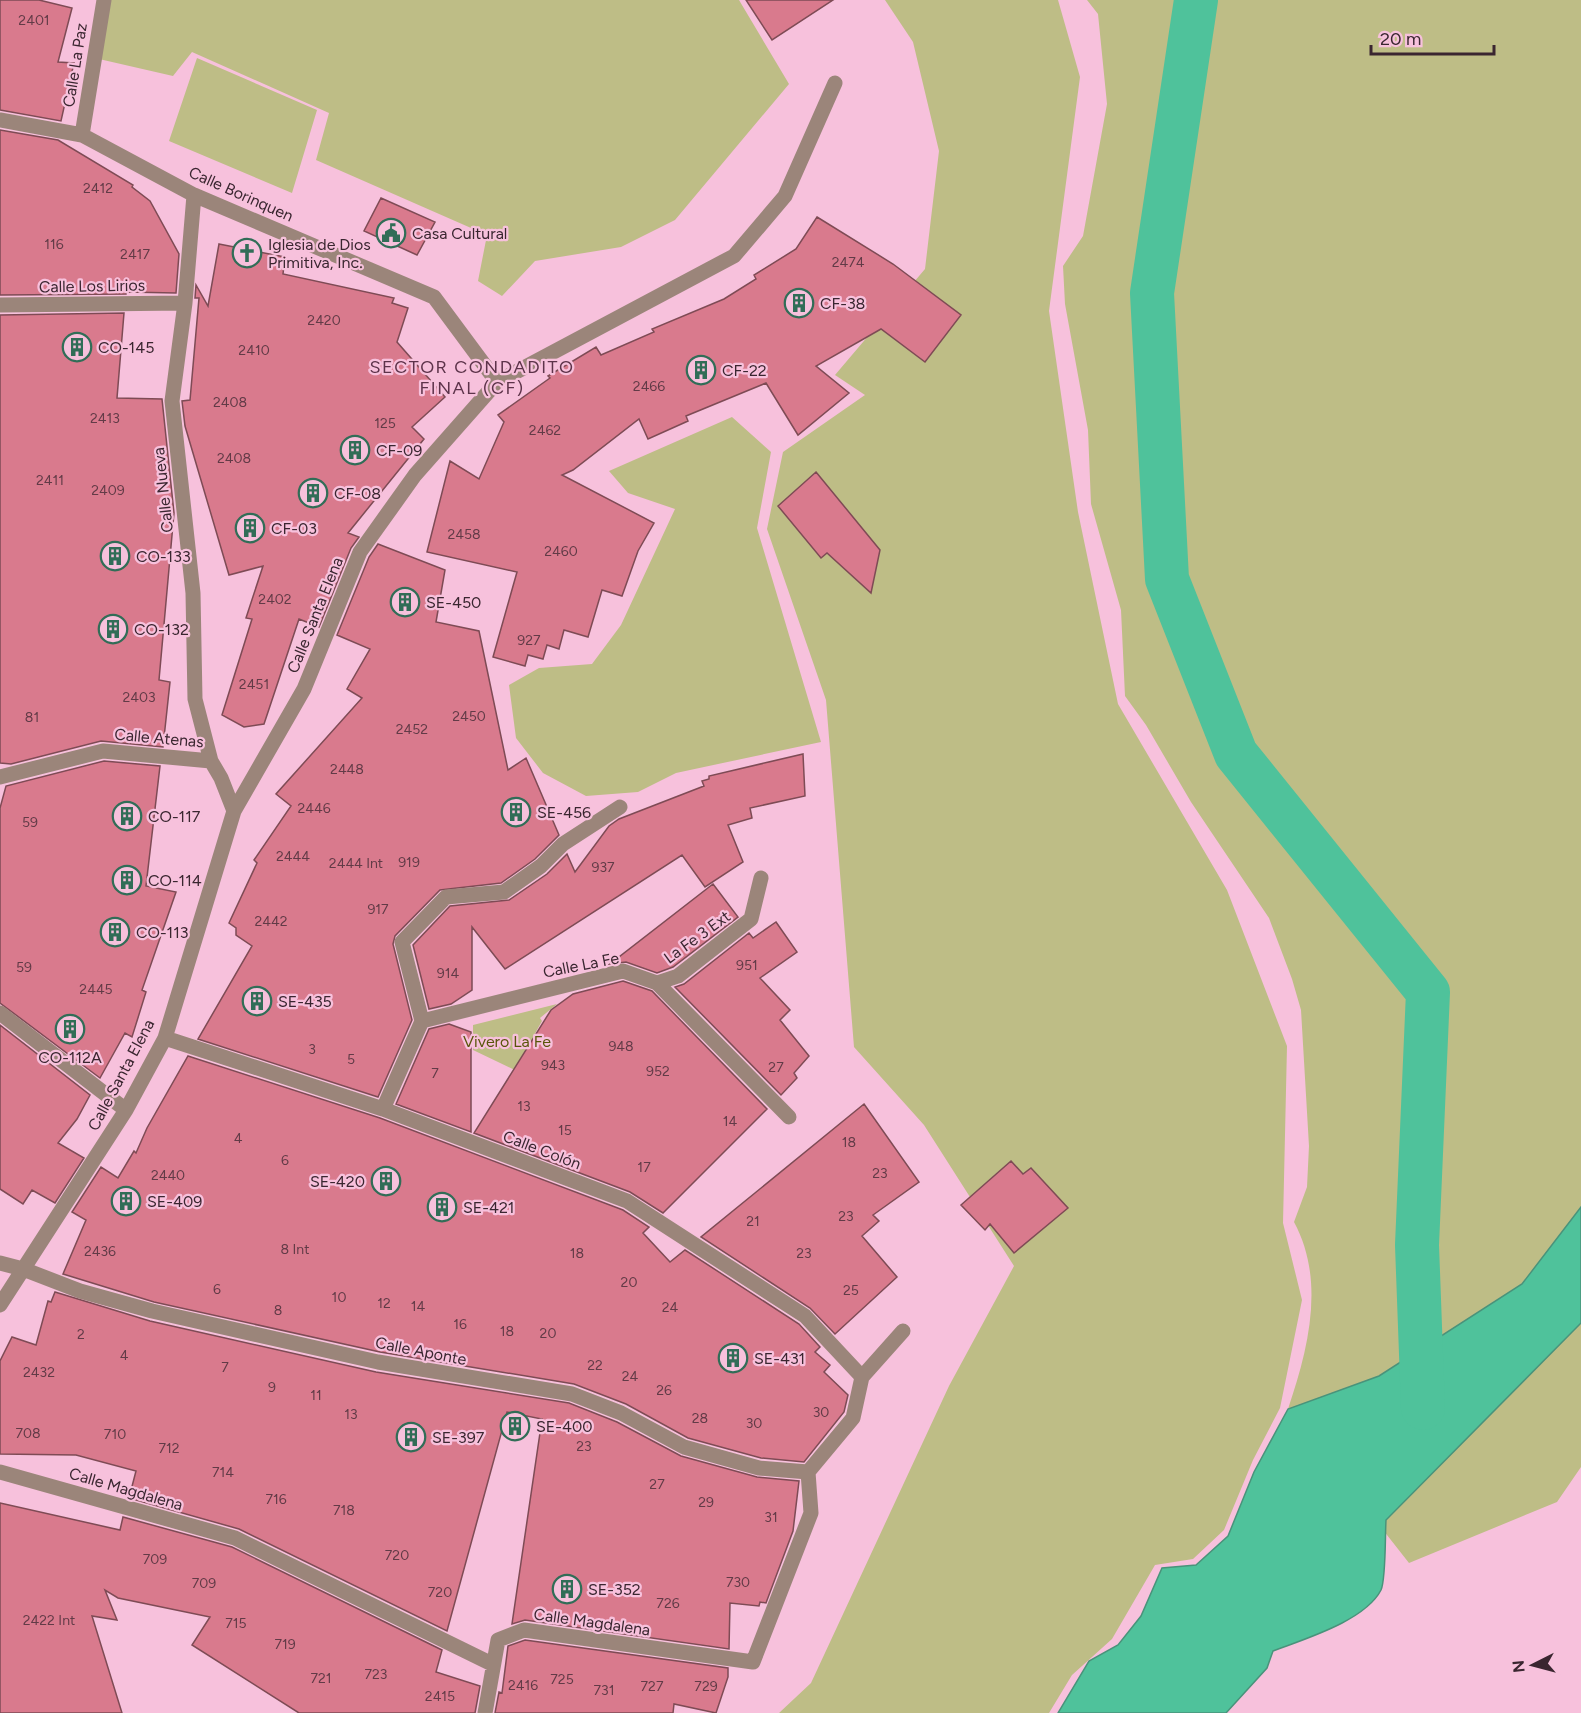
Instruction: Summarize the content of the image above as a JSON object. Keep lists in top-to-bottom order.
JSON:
{
  "streets": {
    "street": [
      "Calle La Paz",
      "Calle Borinquen",
      "Calle Los Lirios",
      "Calle Nueva",
      "Calle Santa Elena",
      "Calle Atenas",
      "La Fe 3 Ext",
      "Calle La Fe",
      "Calle Colón",
      "Calle Aponte",
      "Calle Magdalena"
    ]
  },
  "crossings": [
    ["Calle La Paz", "Calle Borinquen"],
    ["Calle Borinquen", "Calle Nueva"],
    ["Calle Borinquen", "Calle Santa Elena"],
    ["Calle Los Lirios", "Calle Nueva"],
    ["Calle Nueva", "Calle Santa Elena"],
    ["Calle Nueva", "Calle Atenas"],
    ["Calle Santa Elena", "Calle Colón"],
    ["Calle Santa Elena", "Calle Aponte"],
    ["La Fe 3 Ext", "Calle La Fe"],
    ["Calle Aponte", "Calle Magdalena"]
  ],
  "districts": ["SECTOR CONDADITO FINAL (CF)"],
  "parks": ["Vivero La Fe"],
  "places": {
    "public building": ["Casa Cultural"],
    "church": ["Iglesia de Dios Primitiva, Inc."],
    "building": [
      "CF-38",
      "CO-145",
      "CF-22",
      "CF-09",
      "CF-08",
      "CF-03",
      "CO-133",
      "SE-450",
      "CO-132",
      "SE-456",
      "CO-117",
      "CO-114",
      "CO-113",
      "SE-435",
      "CO-112A",
      "SE-420",
      "SE-409",
      "SE-421",
      "SE-431",
      "SE-400",
      "SE-397",
      "SE-352"
    ]
  },
  "house_numbers": [
    "2401",
    "2412",
    "116",
    "2417",
    "2474",
    "2420",
    "2410",
    "2466",
    "2408",
    "2413",
    "125",
    "2462",
    "2408",
    "2411",
    "2409",
    "2458",
    "2460",
    "2402",
    "927",
    "2451",
    "2403",
    "2450",
    "81",
    "2452",
    "2448",
    "2446",
    "59",
    "2444",
    "919",
    "2444 Int",
    "937",
    "917",
    "2442",
    "951",
    "59",
    "914",
    "2445",
    "948",
    "3",
    "5",
    "943",
    "27",
    "952",
    "7",
    "13",
    "14",
    "15",
    "4",
    "18",
    "6",
    "17",
    "23",
    "2440",
    "23",
    "21",
    "8 Int",
    "2436",
    "18",
    "23",
    "20",
    "6",
    "25",
    "10",
    "12",
    "14",
    "24",
    "8",
    "16",
    "18",
    "20",
    "2",
    "4",
    "22",
    "7",
    "2432",
    "24",
    "9",
    "26",
    "11",
    "30",
    "13",
    "28",
    "30",
    "708",
    "710",
    "23",
    "712",
    "714",
    "27",
    "716",
    "29",
    "718",
    "31",
    "720",
    "709",
    "730",
    "709",
    "720",
    "726",
    "2422 Int",
    "715",
    "719",
    "723",
    "721",
    "725",
    "2416",
    "727",
    "729",
    "731",
    "2415"
  ],
  "scale_bar": "20 m",
  "north": "left"
}
